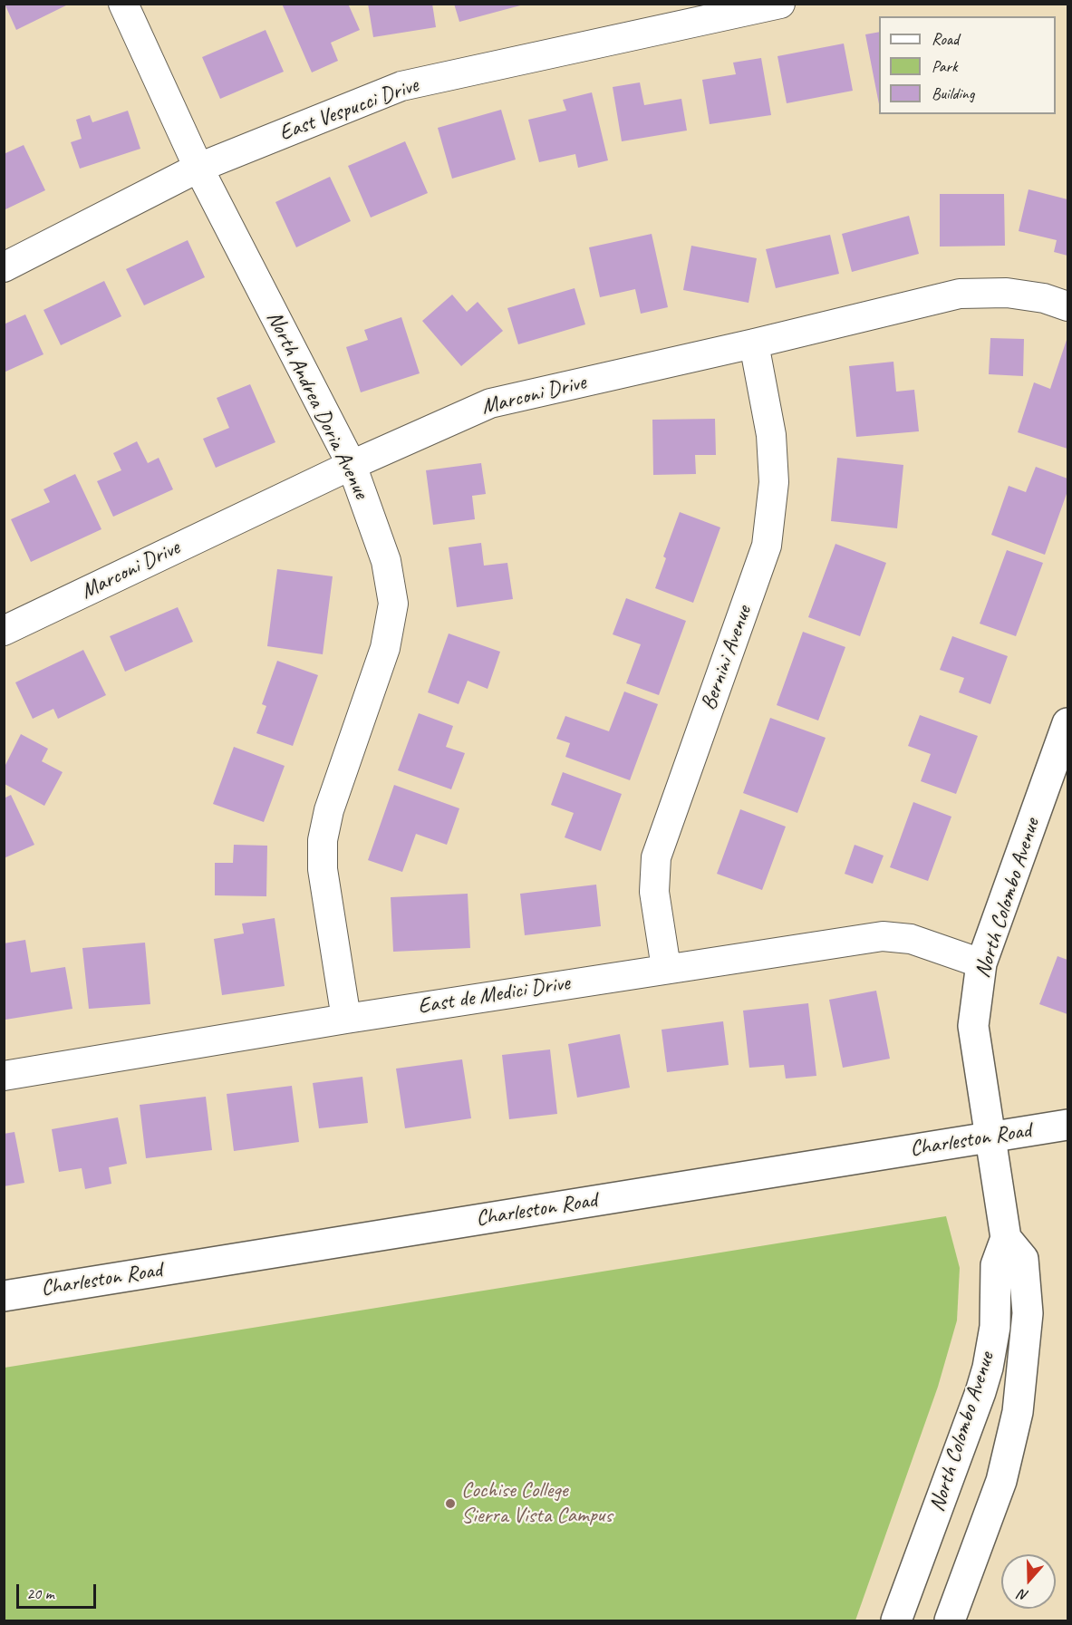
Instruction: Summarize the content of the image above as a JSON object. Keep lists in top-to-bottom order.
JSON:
{
  "streets": {
    "street": [
      "East Vespucci Drive",
      "Marconi Drive",
      "North Andrea Doria Avenue",
      "Bernini Avenue",
      "North Colombo Avenue",
      "East de Medici Drive",
      "Charleston Road"
    ]
  },
  "crossings": [
    ["East Vespucci Drive", "North Andrea Doria Avenue"],
    ["Marconi Drive", "North Andrea Doria Avenue"],
    ["Marconi Drive", "Bernini Avenue"],
    ["North Andrea Doria Avenue", "East de Medici Drive"],
    ["Bernini Avenue", "East de Medici Drive"],
    ["North Colombo Avenue", "East de Medici Drive"],
    ["North Colombo Avenue", "Charleston Road"]
  ],
  "places": ["Cochise College Sierra Vista Campus"],
  "legend": ["Road", "Park", "Building"],
  "scale_bar": "20 m",
  "north": "bottom"
}
